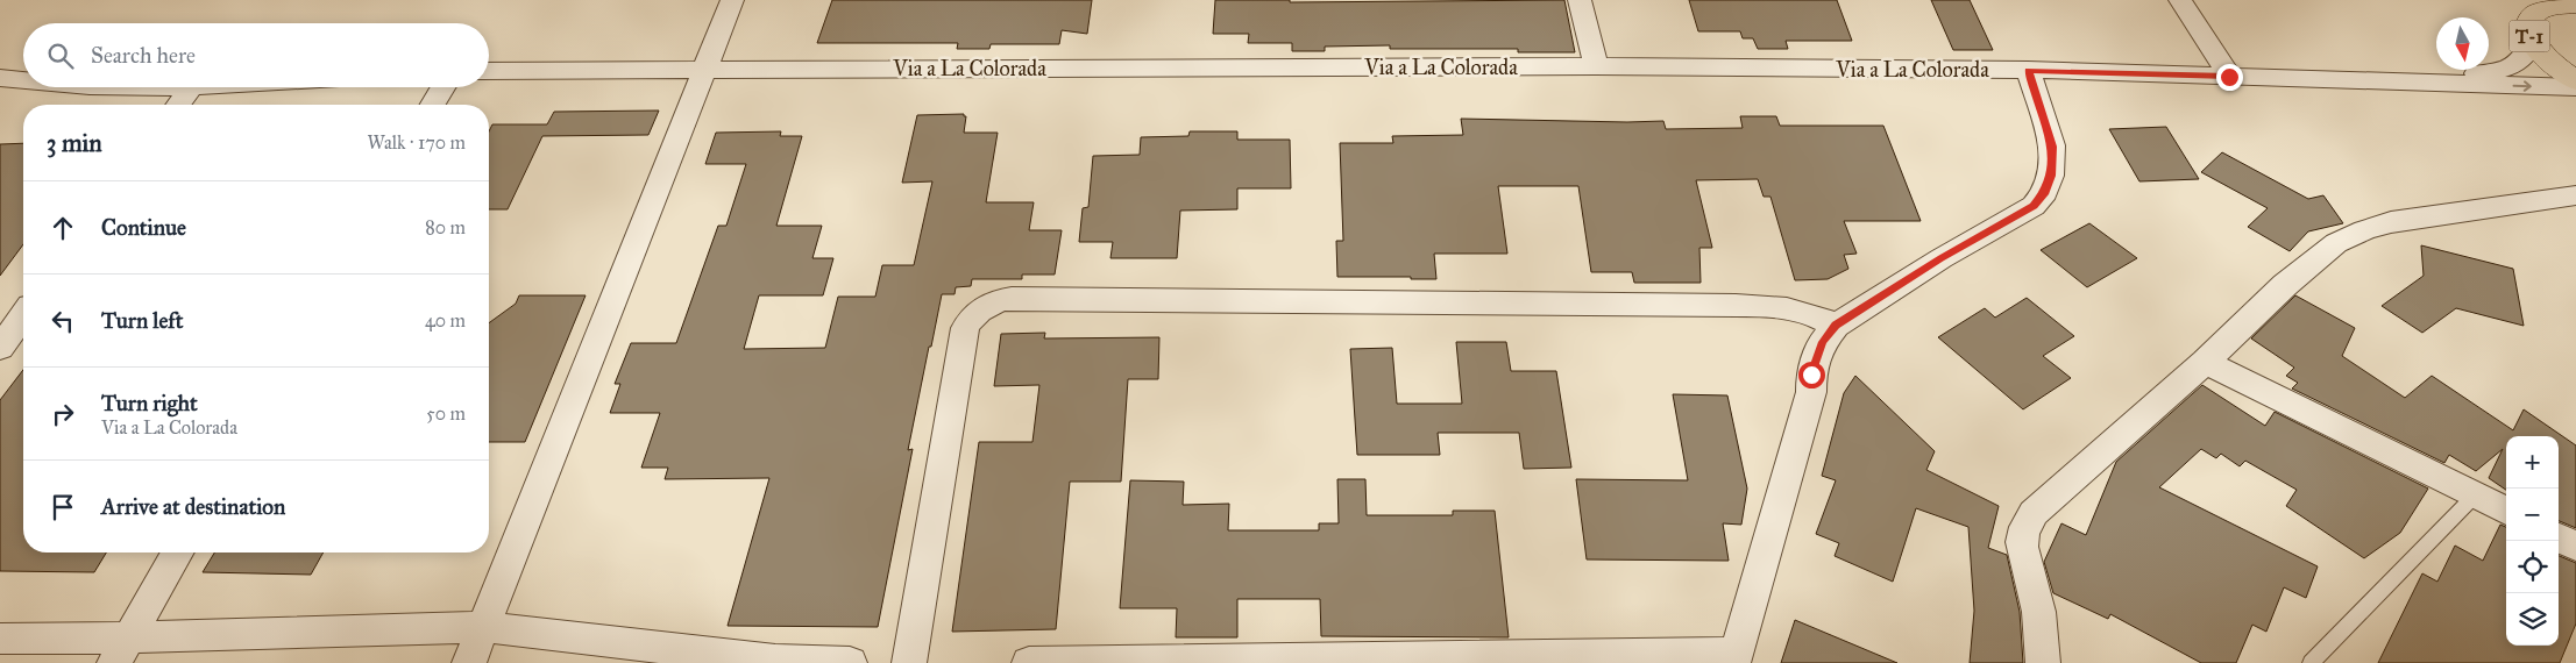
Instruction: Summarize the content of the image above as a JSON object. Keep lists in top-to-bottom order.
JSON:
{
  "streets": {
    "highway": ["T-1"],
    "street": ["Via a La Colorada"]
  },
  "crossings": [
    ["T-1", "Via a La Colorada"]
  ],
  "north": "bottom",
  "page": {
    "search": "Search here",
    "heading": ["3 min", "Walk · 170 m"],
    "list": [
      ["Continue", "80 m"],
      ["Turn left", "40 m"],
      ["Turn right", "Via a La Colorada", "50 m"],
      "Arrive at destination"
    ],
    "map_buttons": ["+", "−"]
  }
}
